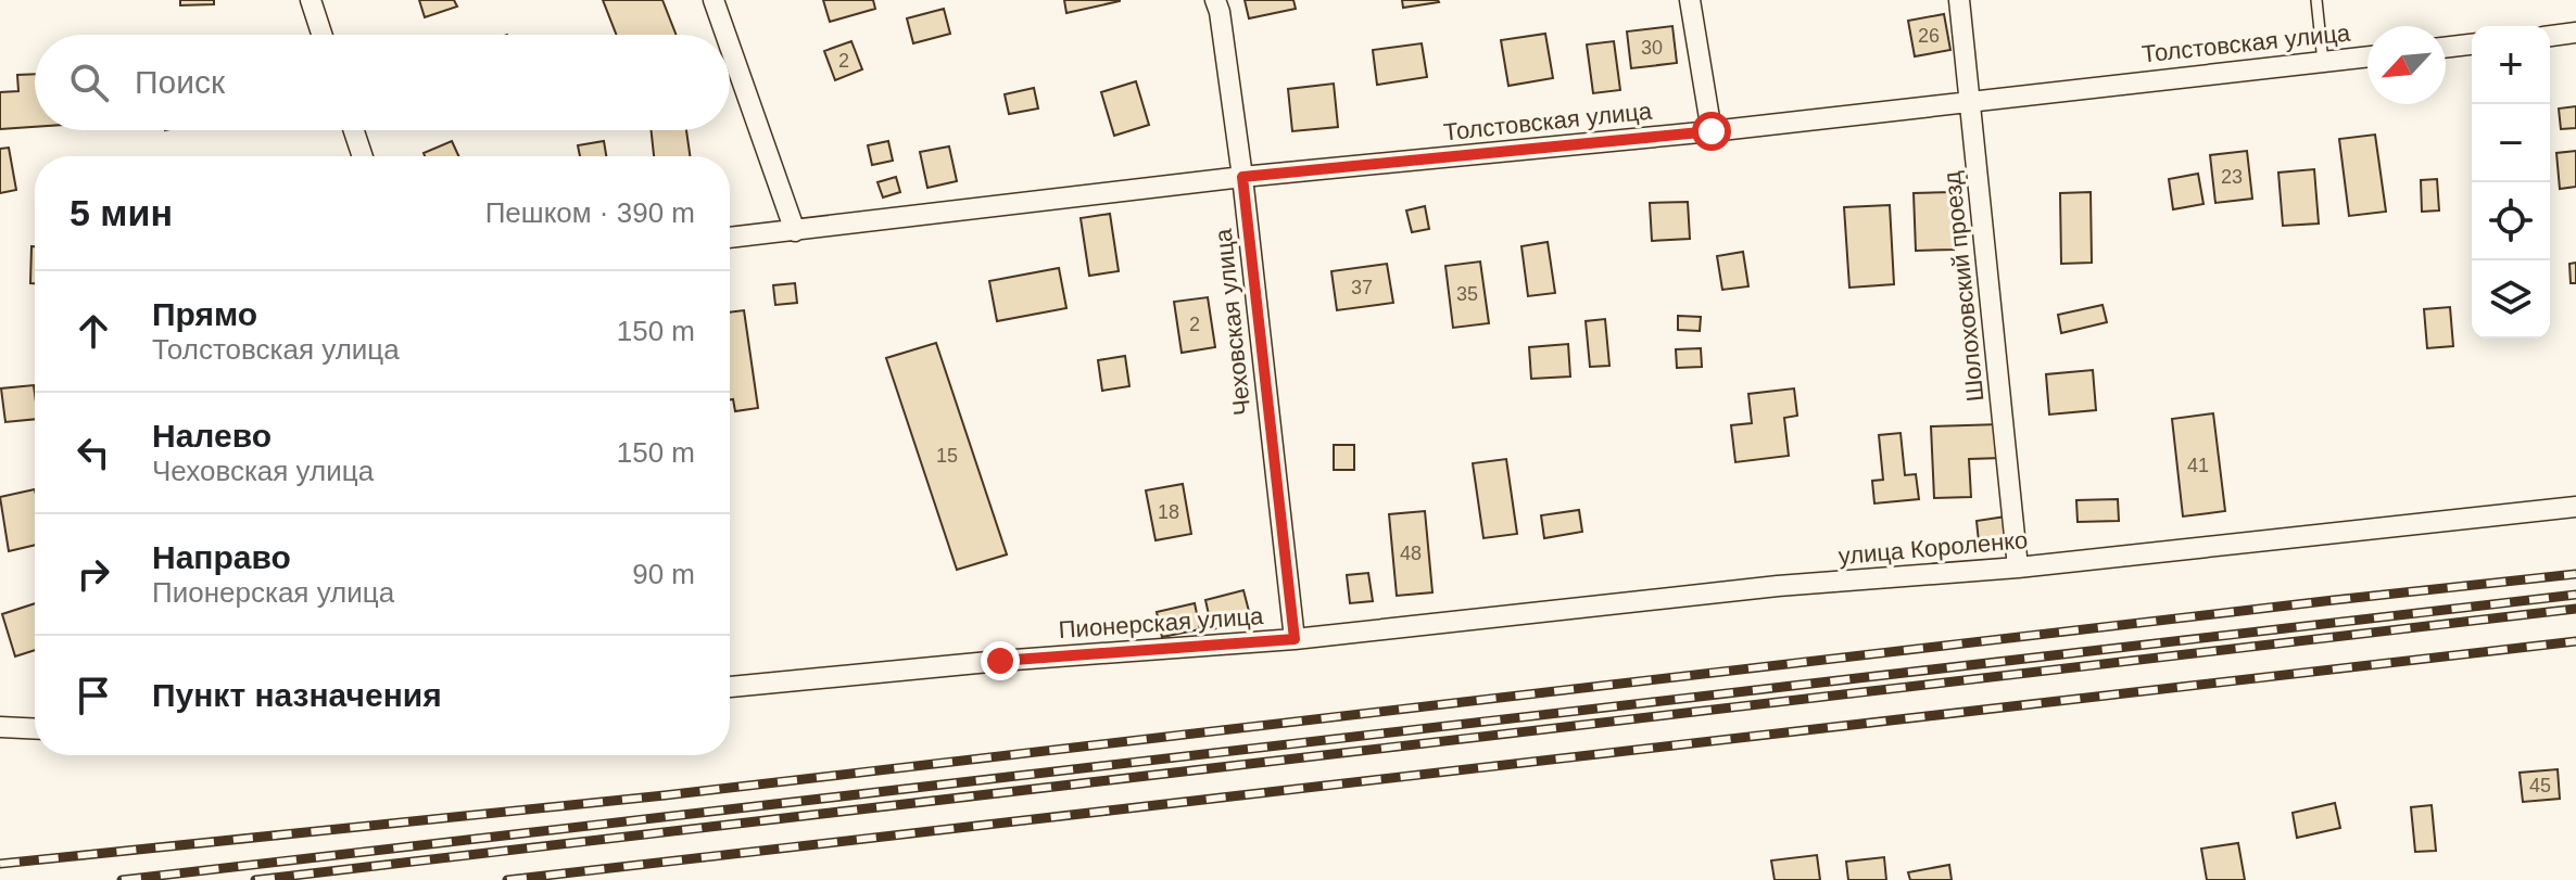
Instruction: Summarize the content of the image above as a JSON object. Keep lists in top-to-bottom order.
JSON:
{
  "streets": {
    "street": [
      "Толстовская улица",
      "Шолоховский проезд",
      "Чеховская улица",
      "улица Короленко",
      "Пионерская улица"
    ]
  },
  "crossings": [
    ["Толстовская улица", "Шолоховский проезд"],
    ["Толстовская улица", "Чеховская улица"],
    ["Шолоховский проезд", "улица Короленко"],
    ["Чеховская улица", "улица Короленко"],
    ["Чеховская улица", "Пионерская улица"],
    ["улица Короленко", "Пионерская улица"]
  ],
  "house_numbers": [
    "26",
    "30",
    "2",
    "23",
    "37",
    "35",
    "2",
    "15",
    "41",
    "18",
    "48",
    "45"
  ],
  "north": "bottom left",
  "page": {
    "map_buttons": ["+", "−"],
    "search": "Поиск",
    "heading": ["5 мин", "Пешком · 390 m"],
    "list": [
      ["Прямо", "Толстовская улица", "150 m"],
      ["Налево", "Чеховская улица", "150 m"],
      ["Направо", "Пионерская улица", "90 m"],
      "Пункт назначения"
    ]
  }
}
